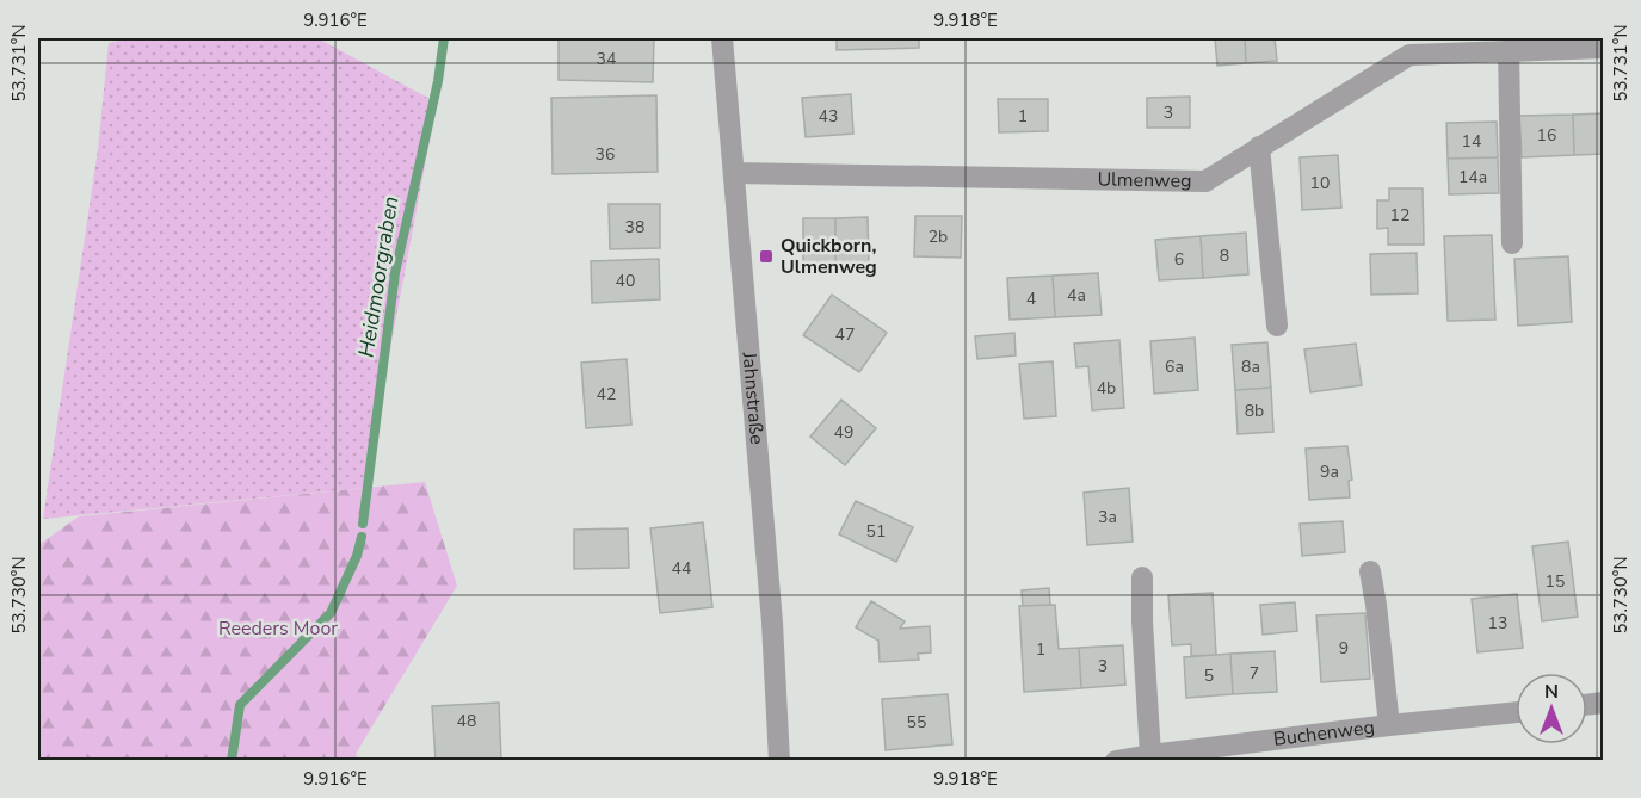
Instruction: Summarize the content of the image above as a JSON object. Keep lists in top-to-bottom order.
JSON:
{
  "streets": {
    "street": ["Ulmenweg", "Jahnstraße", "Buchenweg"]
  },
  "crossings": [
    ["Ulmenweg", "Jahnstraße"]
  ],
  "water": ["Heidmoorgraben"],
  "parks": ["Reeders Moor"],
  "places": {
    "transit": ["Quickborn, Ulmenweg"]
  },
  "house_numbers": [
    "34",
    "3",
    "43",
    "1",
    "16",
    "14",
    "36",
    "14a",
    "10",
    "12",
    "38",
    "2b",
    "8",
    "6",
    "40",
    "4a",
    "4",
    "47",
    "6a",
    "8a",
    "4b",
    "42",
    "8b",
    "49",
    "9a",
    "3a",
    "51",
    "44",
    "15",
    "13",
    "9",
    "1",
    "3",
    "7",
    "5",
    "48",
    "55"
  ],
  "north": "top",
  "coordinates": [
    "9.916°E",
    "9.918°E",
    "53.731°N",
    "53.730°N"
  ]
}
